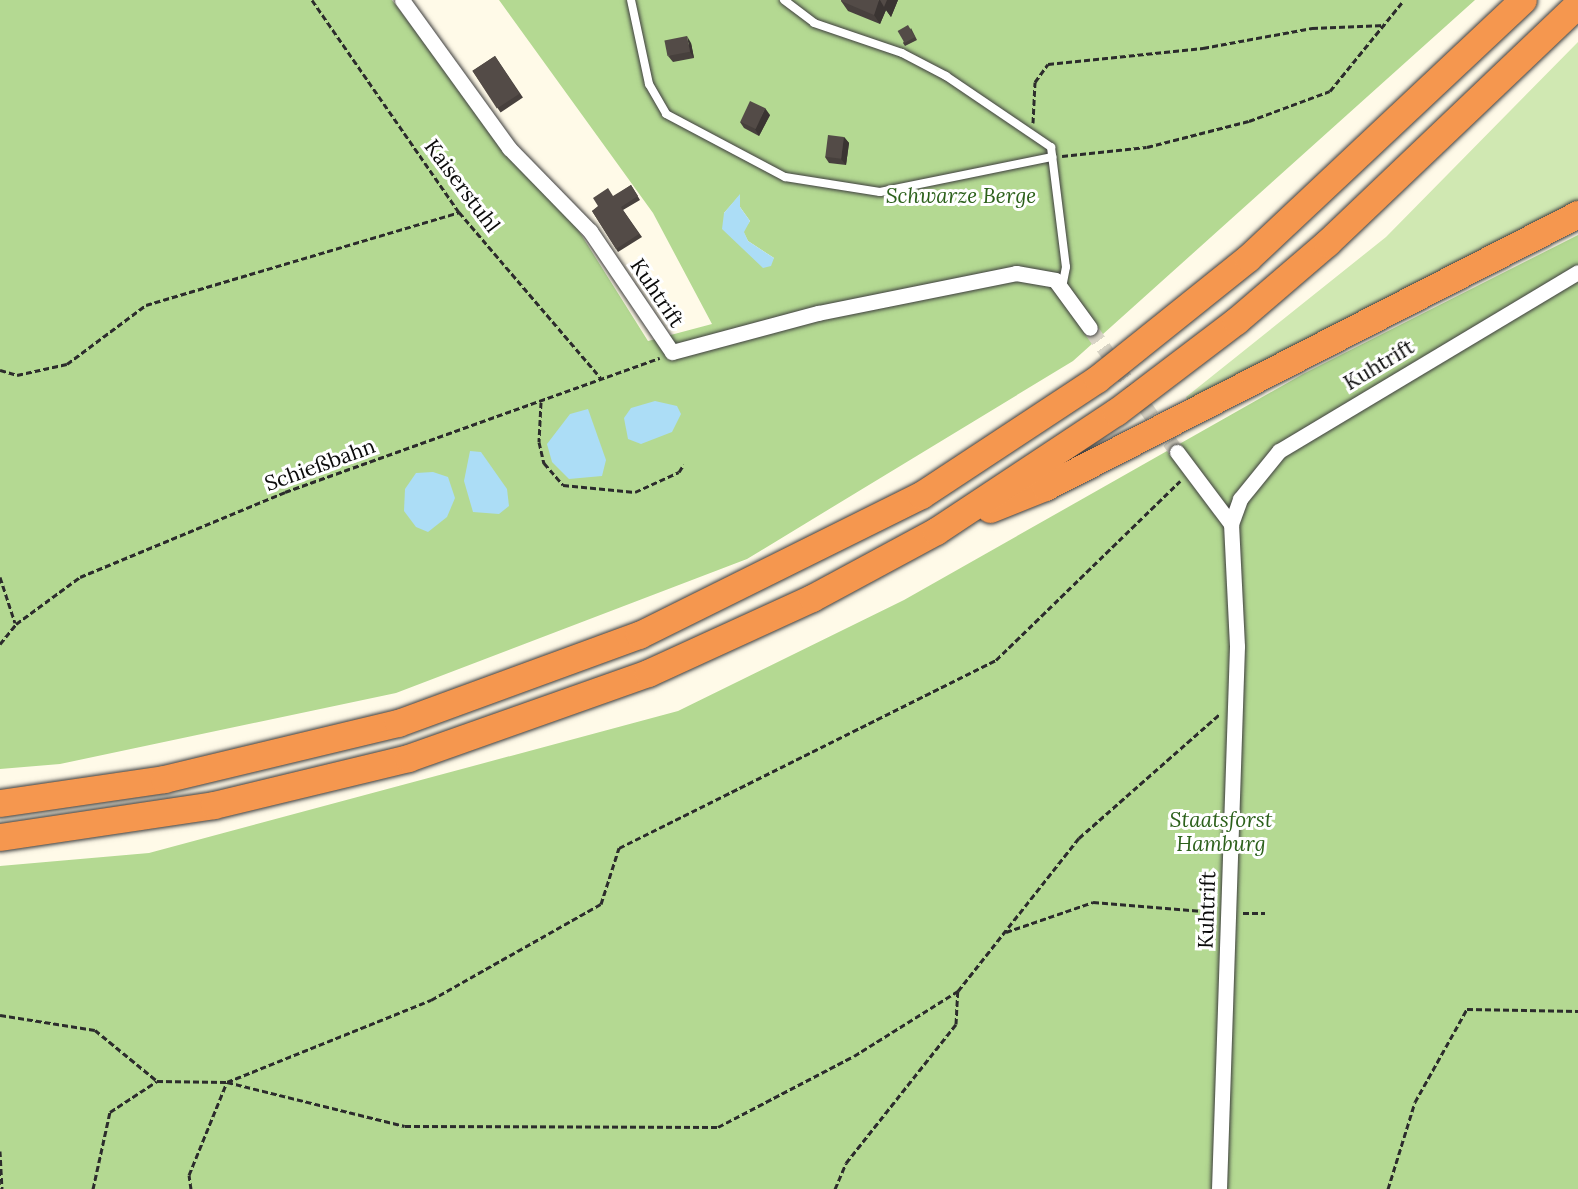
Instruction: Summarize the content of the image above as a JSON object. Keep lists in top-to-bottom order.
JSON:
{
  "streets": {
    "street": ["Kuhtrift"],
    "path": ["Kaiserstuhl", "Schießbahn"]
  },
  "crossings": [
    ["Kaiserstuhl", "Schießbahn"],
    ["Kuhtrift", "Schießbahn"]
  ],
  "parks": ["Schwarze Berge", "Staatsforst Hamburg"]
}
